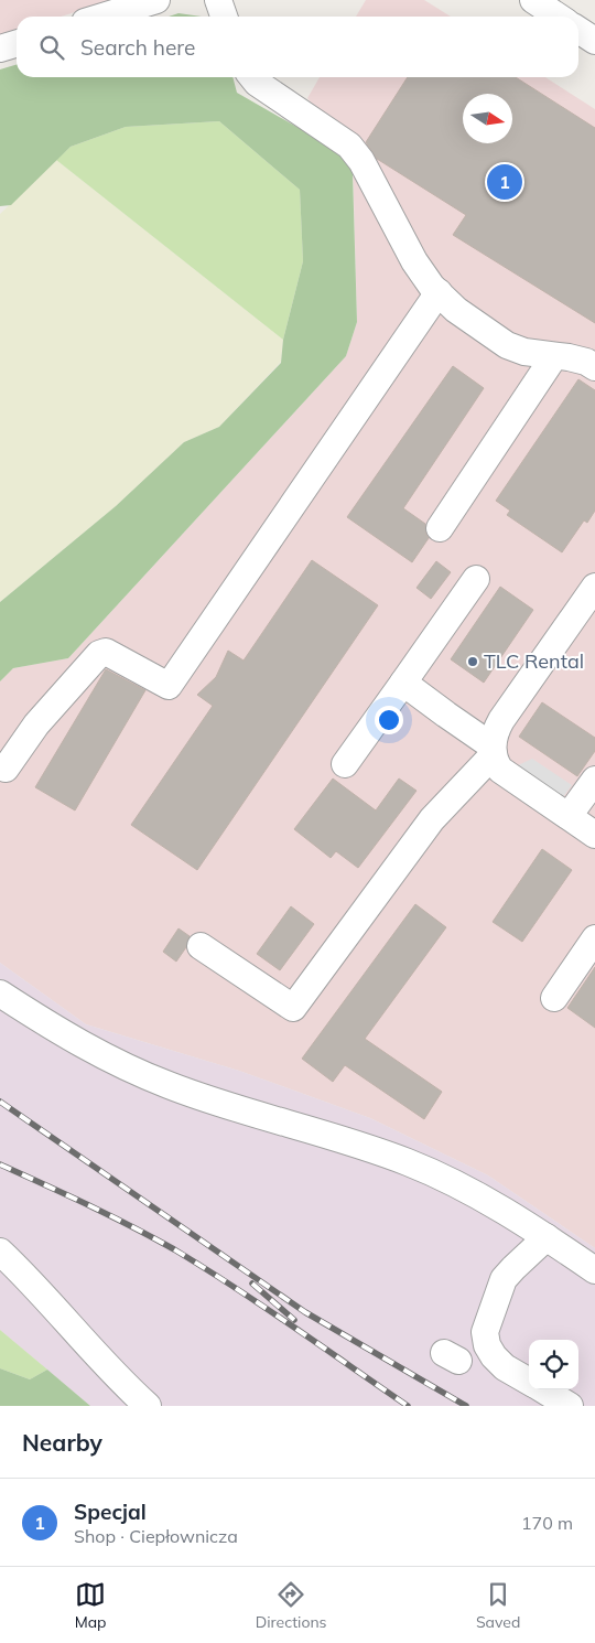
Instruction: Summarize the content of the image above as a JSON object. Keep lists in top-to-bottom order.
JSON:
{
  "places": ["TLC Rental"],
  "north": "right",
  "page": {
    "search": "Search here",
    "pins": "1",
    "heading": "Nearby",
    "list": [
      {
        "mark": "1",
        "name": "Specjal",
        "note": "Shop · Ciepłownicza",
        "value": "170 m"
      }
    ],
    "nav": ["Map", "Directions", "Saved"]
  }
}
